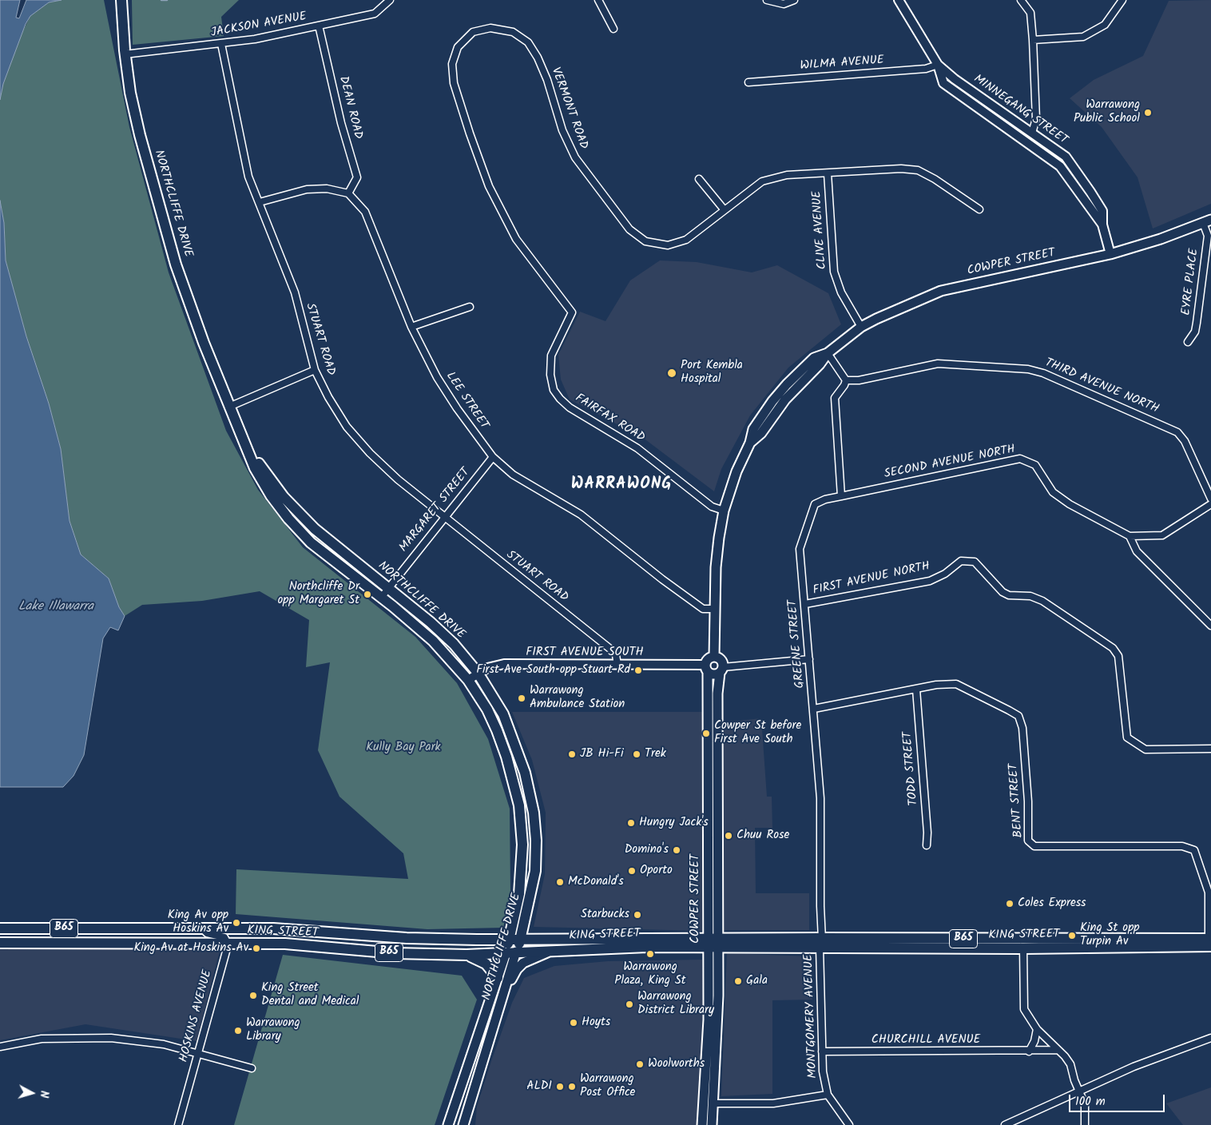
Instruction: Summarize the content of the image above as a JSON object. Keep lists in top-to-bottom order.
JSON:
{
  "streets": {
    "main road": [
      "NORTHCLIFFE DRIVE",
      "COWPER STREET",
      "B65",
      "KING STREET"
    ],
    "street": [
      "JACKSON AVENUE",
      "WILMA AVENUE",
      "DEAN ROAD",
      "VERMONT ROAD",
      "MINNEGANG STREET",
      "CLIVE AVENUE",
      "EYRE PLACE",
      "STUART ROAD",
      "THIRD AVENUE NORTH",
      "LEE STREET",
      "FAIRFAX ROAD",
      "SECOND AVENUE NORTH",
      "MARGARET STREET",
      "FIRST AVENUE NORTH",
      "GREENE STREET",
      "FIRST AVENUE SOUTH",
      "TODD STREET",
      "BENT STREET",
      "HOSKINS AVENUE",
      "MONTGOMERY AVENUE",
      "CHURCHILL AVENUE"
    ]
  },
  "crossings": [
    ["JACKSON AVENUE", "DEAN ROAD"],
    ["JACKSON AVENUE", "NORTHCLIFFE DRIVE"],
    ["JACKSON AVENUE", "STUART ROAD"],
    ["WILMA AVENUE", "MINNEGANG STREET"],
    ["DEAN ROAD", "LEE STREET"],
    ["VERMONT ROAD", "CLIVE AVENUE"],
    ["VERMONT ROAD", "FAIRFAX ROAD"],
    ["MINNEGANG STREET", "COWPER STREET"],
    ["NORTHCLIFFE DRIVE", "MARGARET STREET"],
    ["NORTHCLIFFE DRIVE", "FIRST AVENUE SOUTH"],
    ["NORTHCLIFFE DRIVE", "KING STREET"],
    ["CLIVE AVENUE", "COWPER STREET"],
    ["COWPER STREET", "EYRE PLACE"],
    ["COWPER STREET", "LEE STREET"],
    ["COWPER STREET", "FAIRFAX ROAD"],
    ["COWPER STREET", "FIRST AVENUE SOUTH"],
    ["COWPER STREET", "KING STREET"],
    ["STUART ROAD", "MARGARET STREET"],
    ["STUART ROAD", "FIRST AVENUE SOUTH"],
    ["LEE STREET", "MARGARET STREET"],
    ["SECOND AVENUE NORTH", "GREENE STREET"],
    ["FIRST AVENUE NORTH", "GREENE STREET"],
    ["GREENE STREET", "BENT STREET"],
    ["GREENE STREET", "KING STREET"],
    ["GREENE STREET", "MONTGOMERY AVENUE"],
    ["TODD STREET", "BENT STREET"],
    ["BENT STREET", "KING STREET"],
    ["KING STREET", "HOSKINS AVENUE"],
    ["KING STREET", "MONTGOMERY AVENUE"],
    ["MONTGOMERY AVENUE", "CHURCHILL AVENUE"]
  ],
  "districts": ["WARRAWONG"],
  "water": ["Lake Illawarra"],
  "parks": ["Kully Bay Park"],
  "places": [
    "Warrawong Public School",
    "Port Kembla Hospital",
    "Northcliffe Dr opp Margaret St",
    "First Ave South opp Stuart Rd",
    "Warrawong Ambulance Station",
    "Cowper St before First Ave South",
    "JB Hi-Fi",
    "Trek",
    "Hungry Jack's",
    "Chuu Rose",
    "Domino's",
    "Oporto",
    "McDonald's",
    "Coles Express",
    "Starbucks",
    "King Av opp Hoskins Av",
    "King St opp Turpin Av",
    "King Av at Hoskins Av",
    "Warrawong Plaza, King St",
    "Gala",
    "King Street Dental and Medical",
    "Warrawong District Library",
    "Hoyts",
    "Warrawong Library",
    "Woolworths",
    "ALDI",
    "Warrawong Post Office"
  ],
  "scale_bar": "100 m",
  "north": "right"
}
